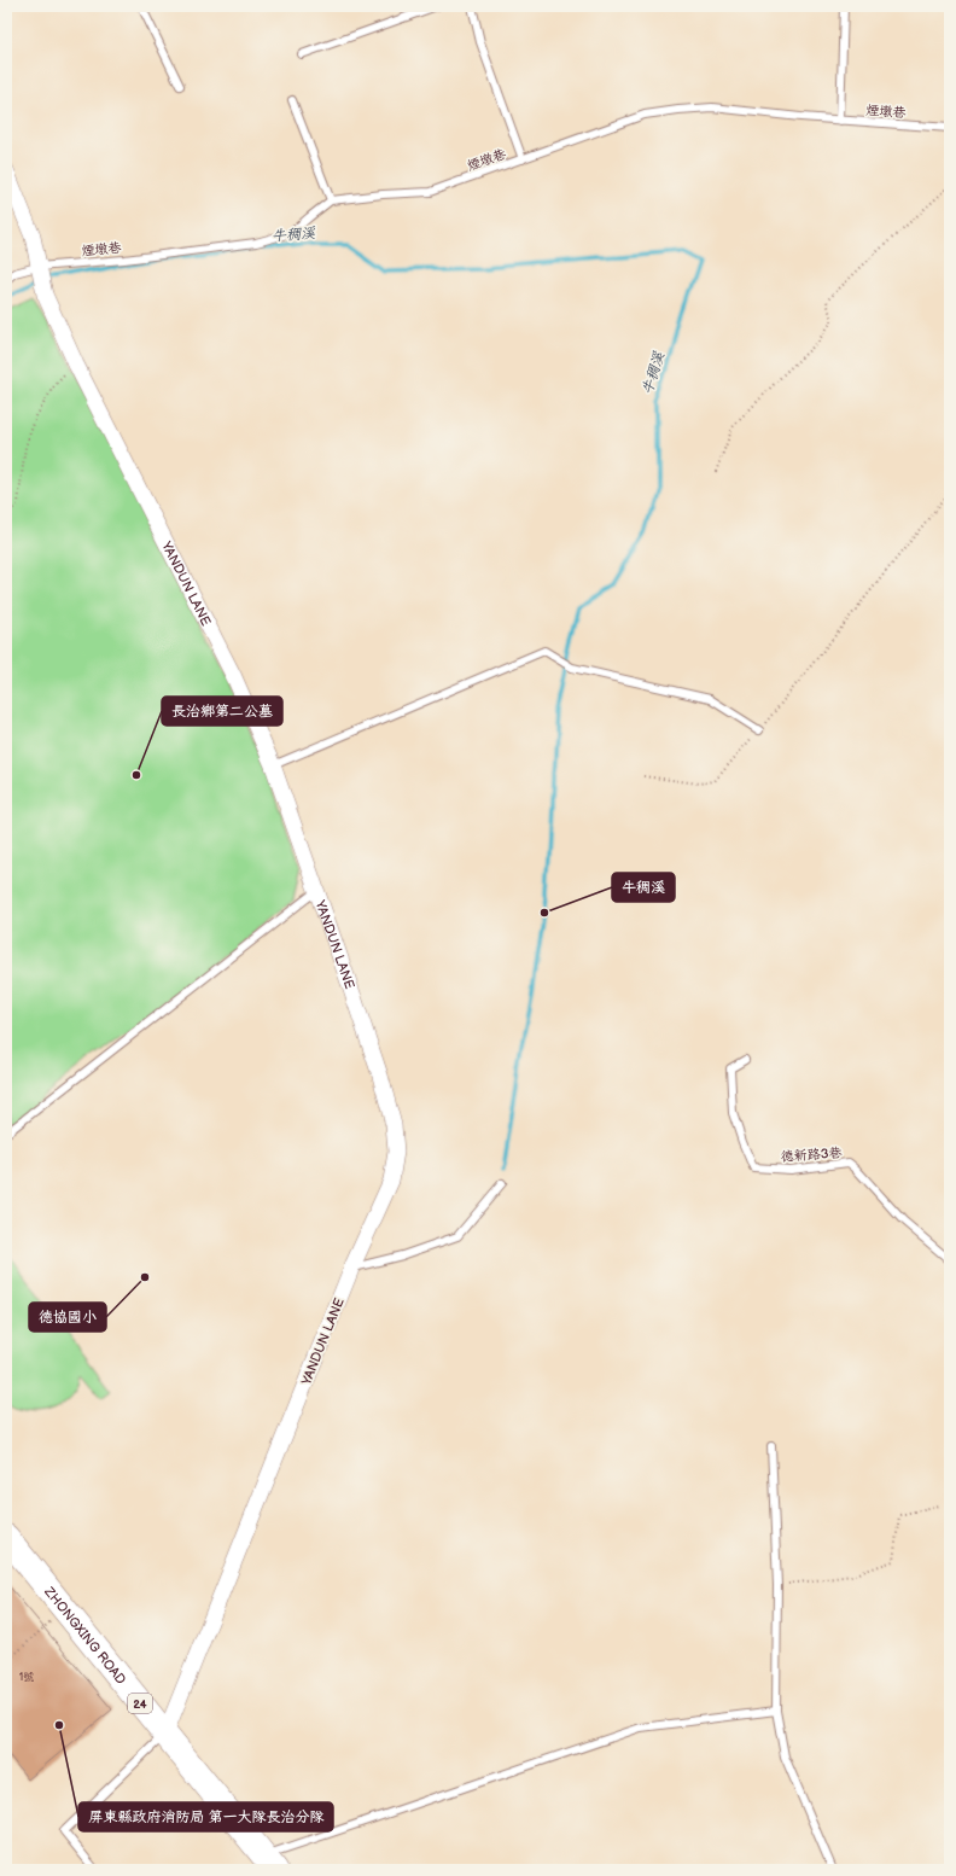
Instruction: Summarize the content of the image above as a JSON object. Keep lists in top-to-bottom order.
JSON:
{
  "streets": {
    "main road": ["ZHONGXING ROAD", "24"],
    "street": ["YANDUN LANE"],
    "lane": ["煙墩巷", "德新路3巷"]
  },
  "crossings": [
    ["煙墩巷", "YANDUN LANE"],
    ["YANDUN LANE", "ZHONGXING ROAD"]
  ],
  "water": ["牛稠溪"],
  "places": [
    "長治鄉第二公墓",
    "牛稠溪",
    "德協國小",
    "屏東縣政府消防局 第一大隊長治分隊"
  ],
  "house_numbers": ["1號"]
}
